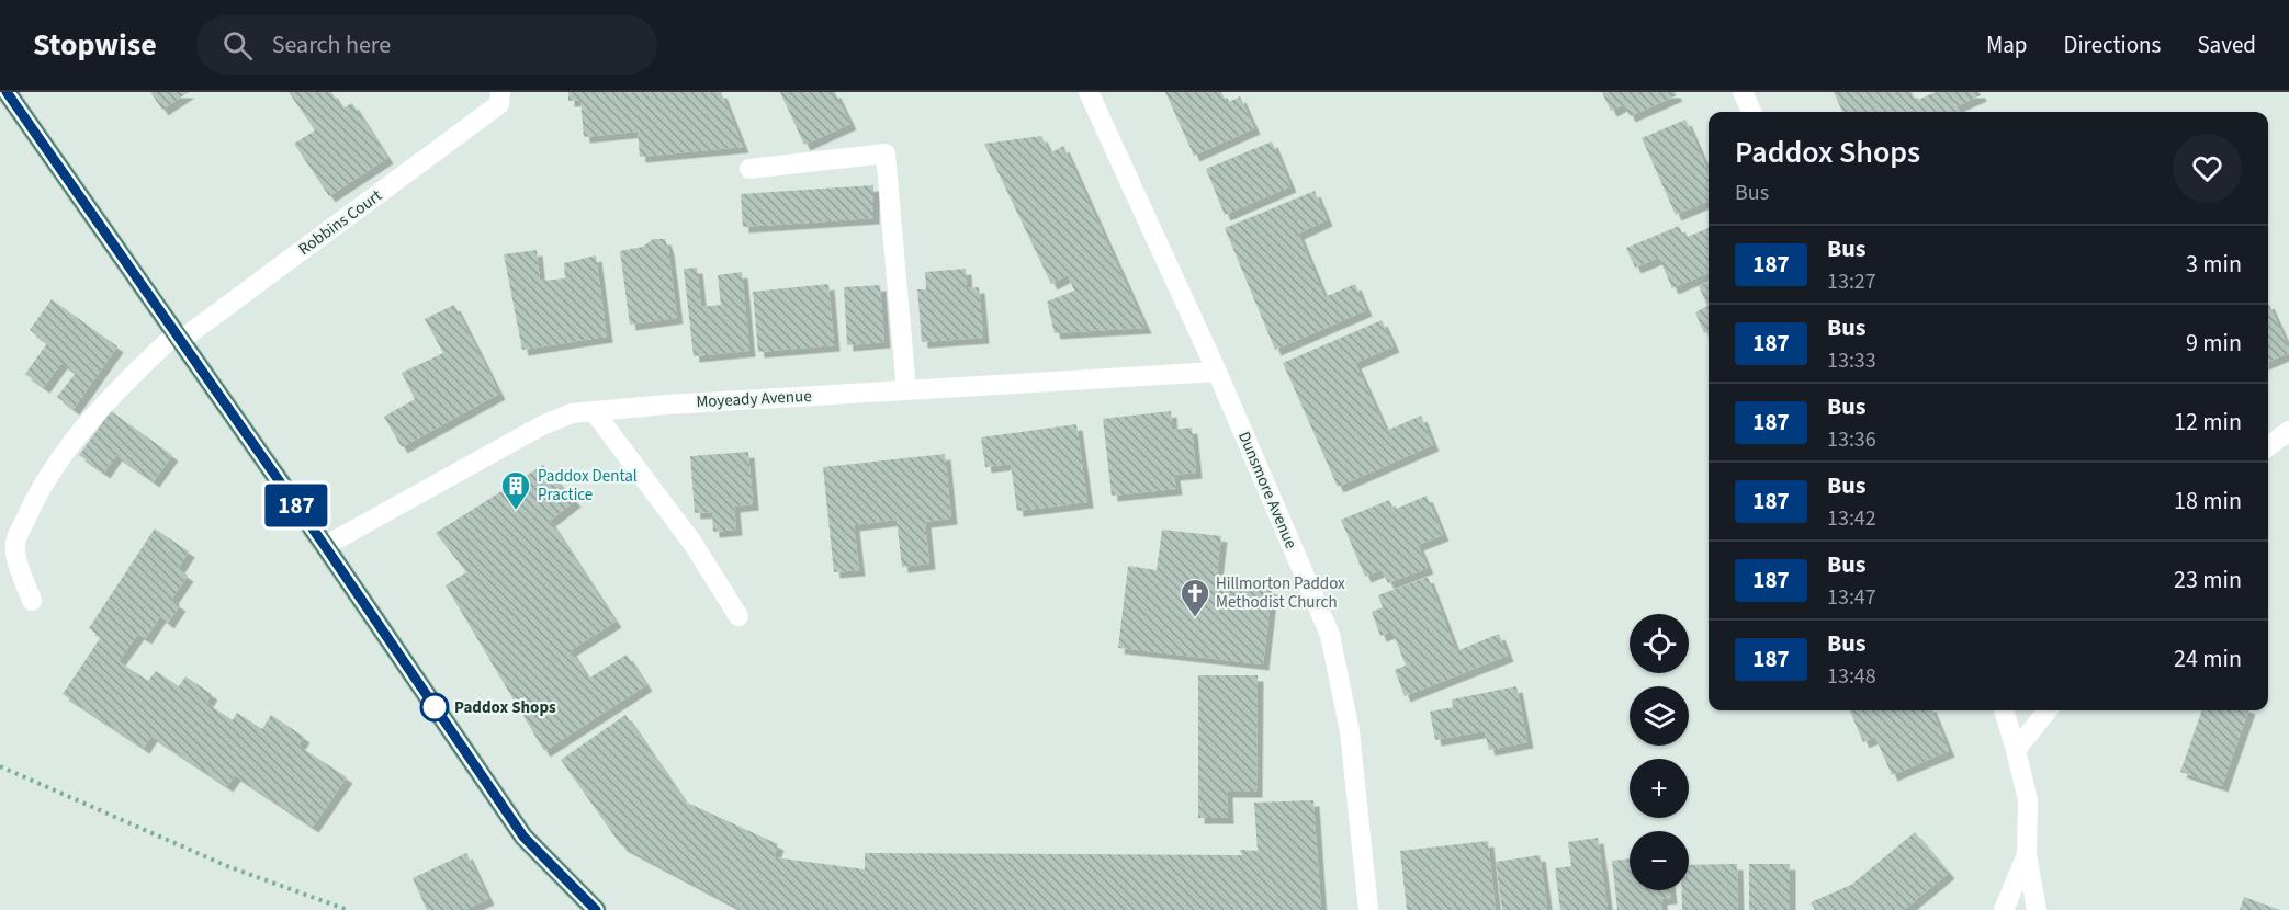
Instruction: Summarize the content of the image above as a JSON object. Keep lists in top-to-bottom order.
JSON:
{
  "streets": {
    "street": ["Robbins Court", "Moyeady Avenue", "Dunsmore Avenue"]
  },
  "crossings": [
    ["Moyeady Avenue", "Dunsmore Avenue"]
  ],
  "places": {
    "building": ["Paddox Dental Practice"],
    "church": ["Hillmorton Paddox Methodist Church"],
    "other": ["Paddox Shops"]
  },
  "lines": ["bus line 187"],
  "page": {
    "header": "Stopwise",
    "search": "Search here",
    "nav": ["Map", "Directions", "Saved"],
    "on_map": "187",
    "heading": ["Paddox Shops", "Bus"],
    "list": [
      {
        "mark": "187",
        "name": "Bus",
        "note": "13:27",
        "value": "3 min"
      },
      {
        "mark": "187",
        "name": "Bus",
        "note": "13:33",
        "value": "9 min"
      },
      {
        "mark": "187",
        "name": "Bus",
        "note": "13:36",
        "value": "12 min"
      },
      {
        "mark": "187",
        "name": "Bus",
        "note": "13:42",
        "value": "18 min"
      },
      {
        "mark": "187",
        "name": "Bus",
        "note": "13:47",
        "value": "23 min"
      },
      {
        "mark": "187",
        "name": "Bus",
        "note": "13:48",
        "value": "24 min"
      }
    ],
    "map_buttons": ["+", "−"]
  }
}
